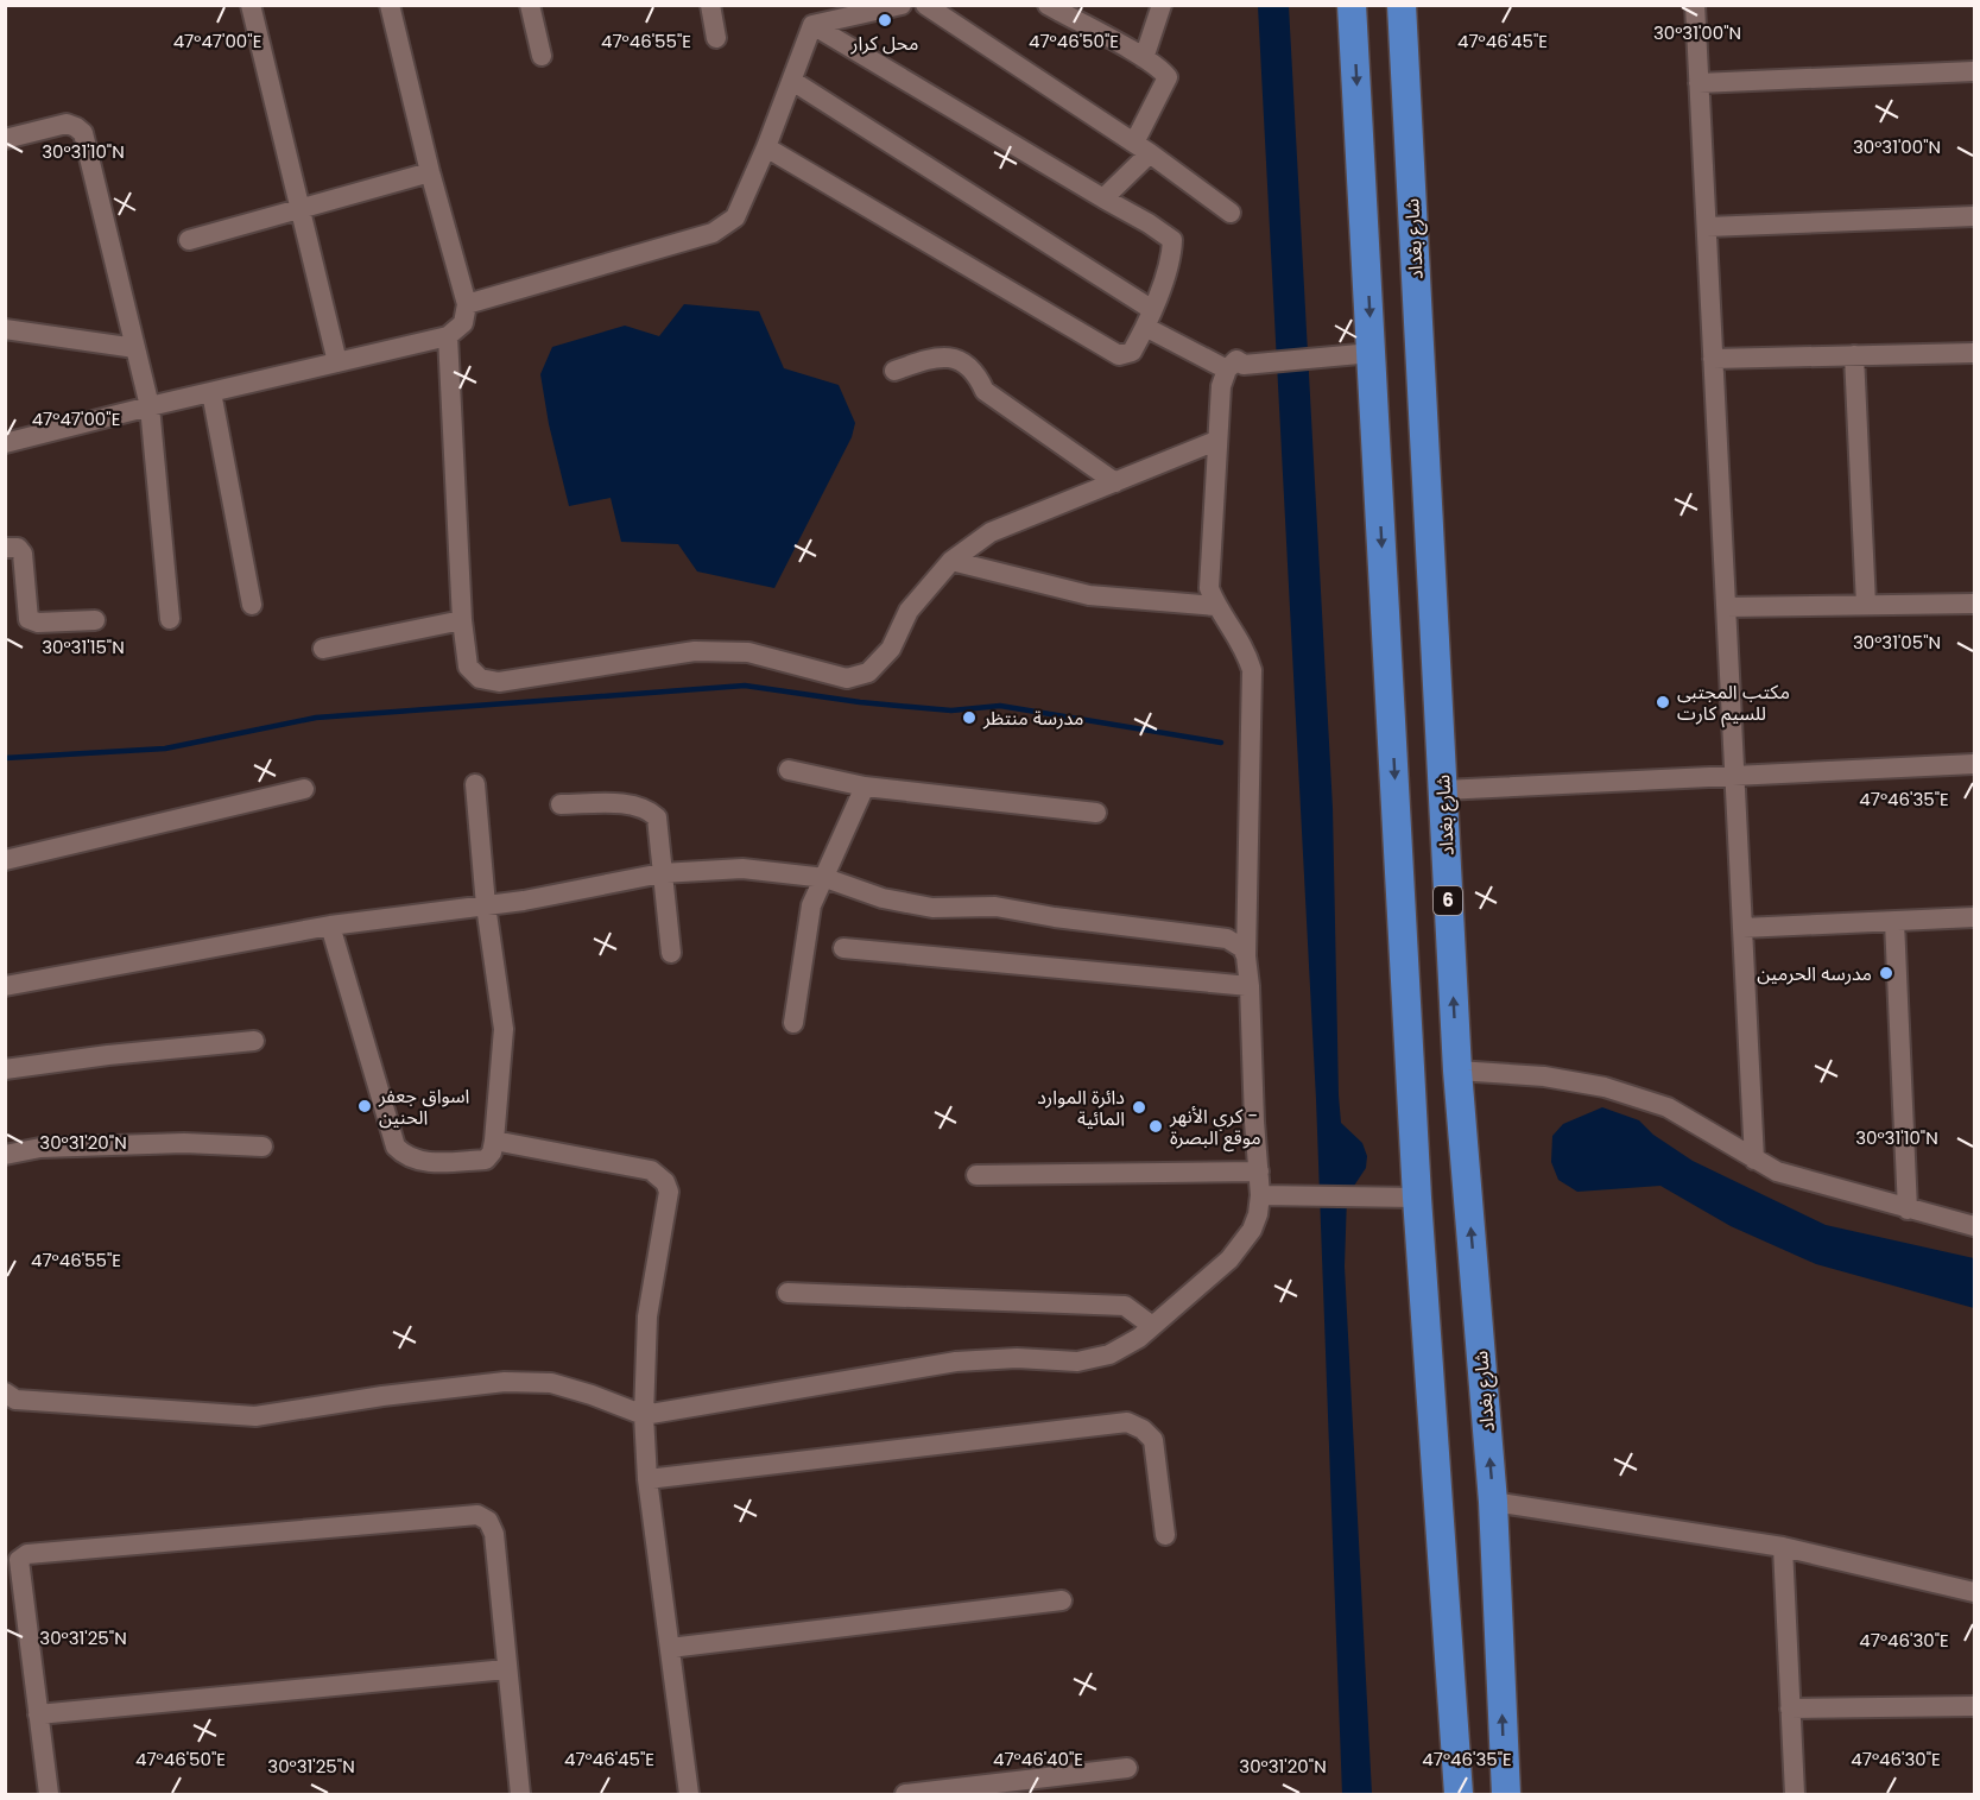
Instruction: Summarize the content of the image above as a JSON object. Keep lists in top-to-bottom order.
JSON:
{
  "streets": {
    "highway": ["شارع بغداد", "6"]
  },
  "places": [
    "محل كرار",
    "مكتب المجتبى للسيم كارت",
    "مدرسة منتظر",
    "مدرسه الحرمين",
    "اسواق جعفر الحنين",
    "دائرة الموارد المائية",
    "كري الأنهر - موقع البصرة"
  ],
  "coordinates": [
    "30°31'00\"N",
    "47°47'00\"E",
    "47°46'55\"E",
    "47°46'50\"E",
    "47°46'45\"E",
    "30°31'10\"N",
    "30°31'05\"N",
    "30°31'15\"N",
    "47°46'35\"E",
    "30°31'20\"N",
    "30°31'25\"N",
    "47°46'30\"E",
    "47°46'40\"E"
  ]
}
